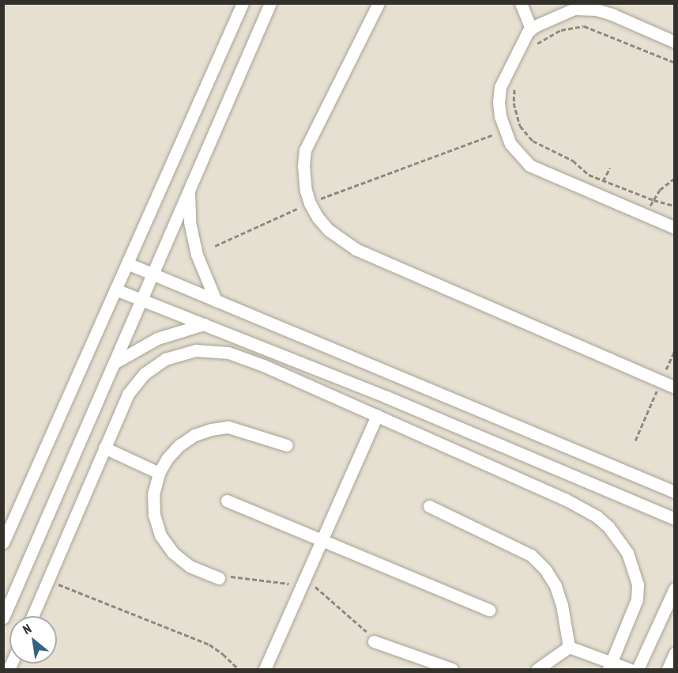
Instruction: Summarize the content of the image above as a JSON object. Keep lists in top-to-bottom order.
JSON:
{
  "north": "top left"
}
